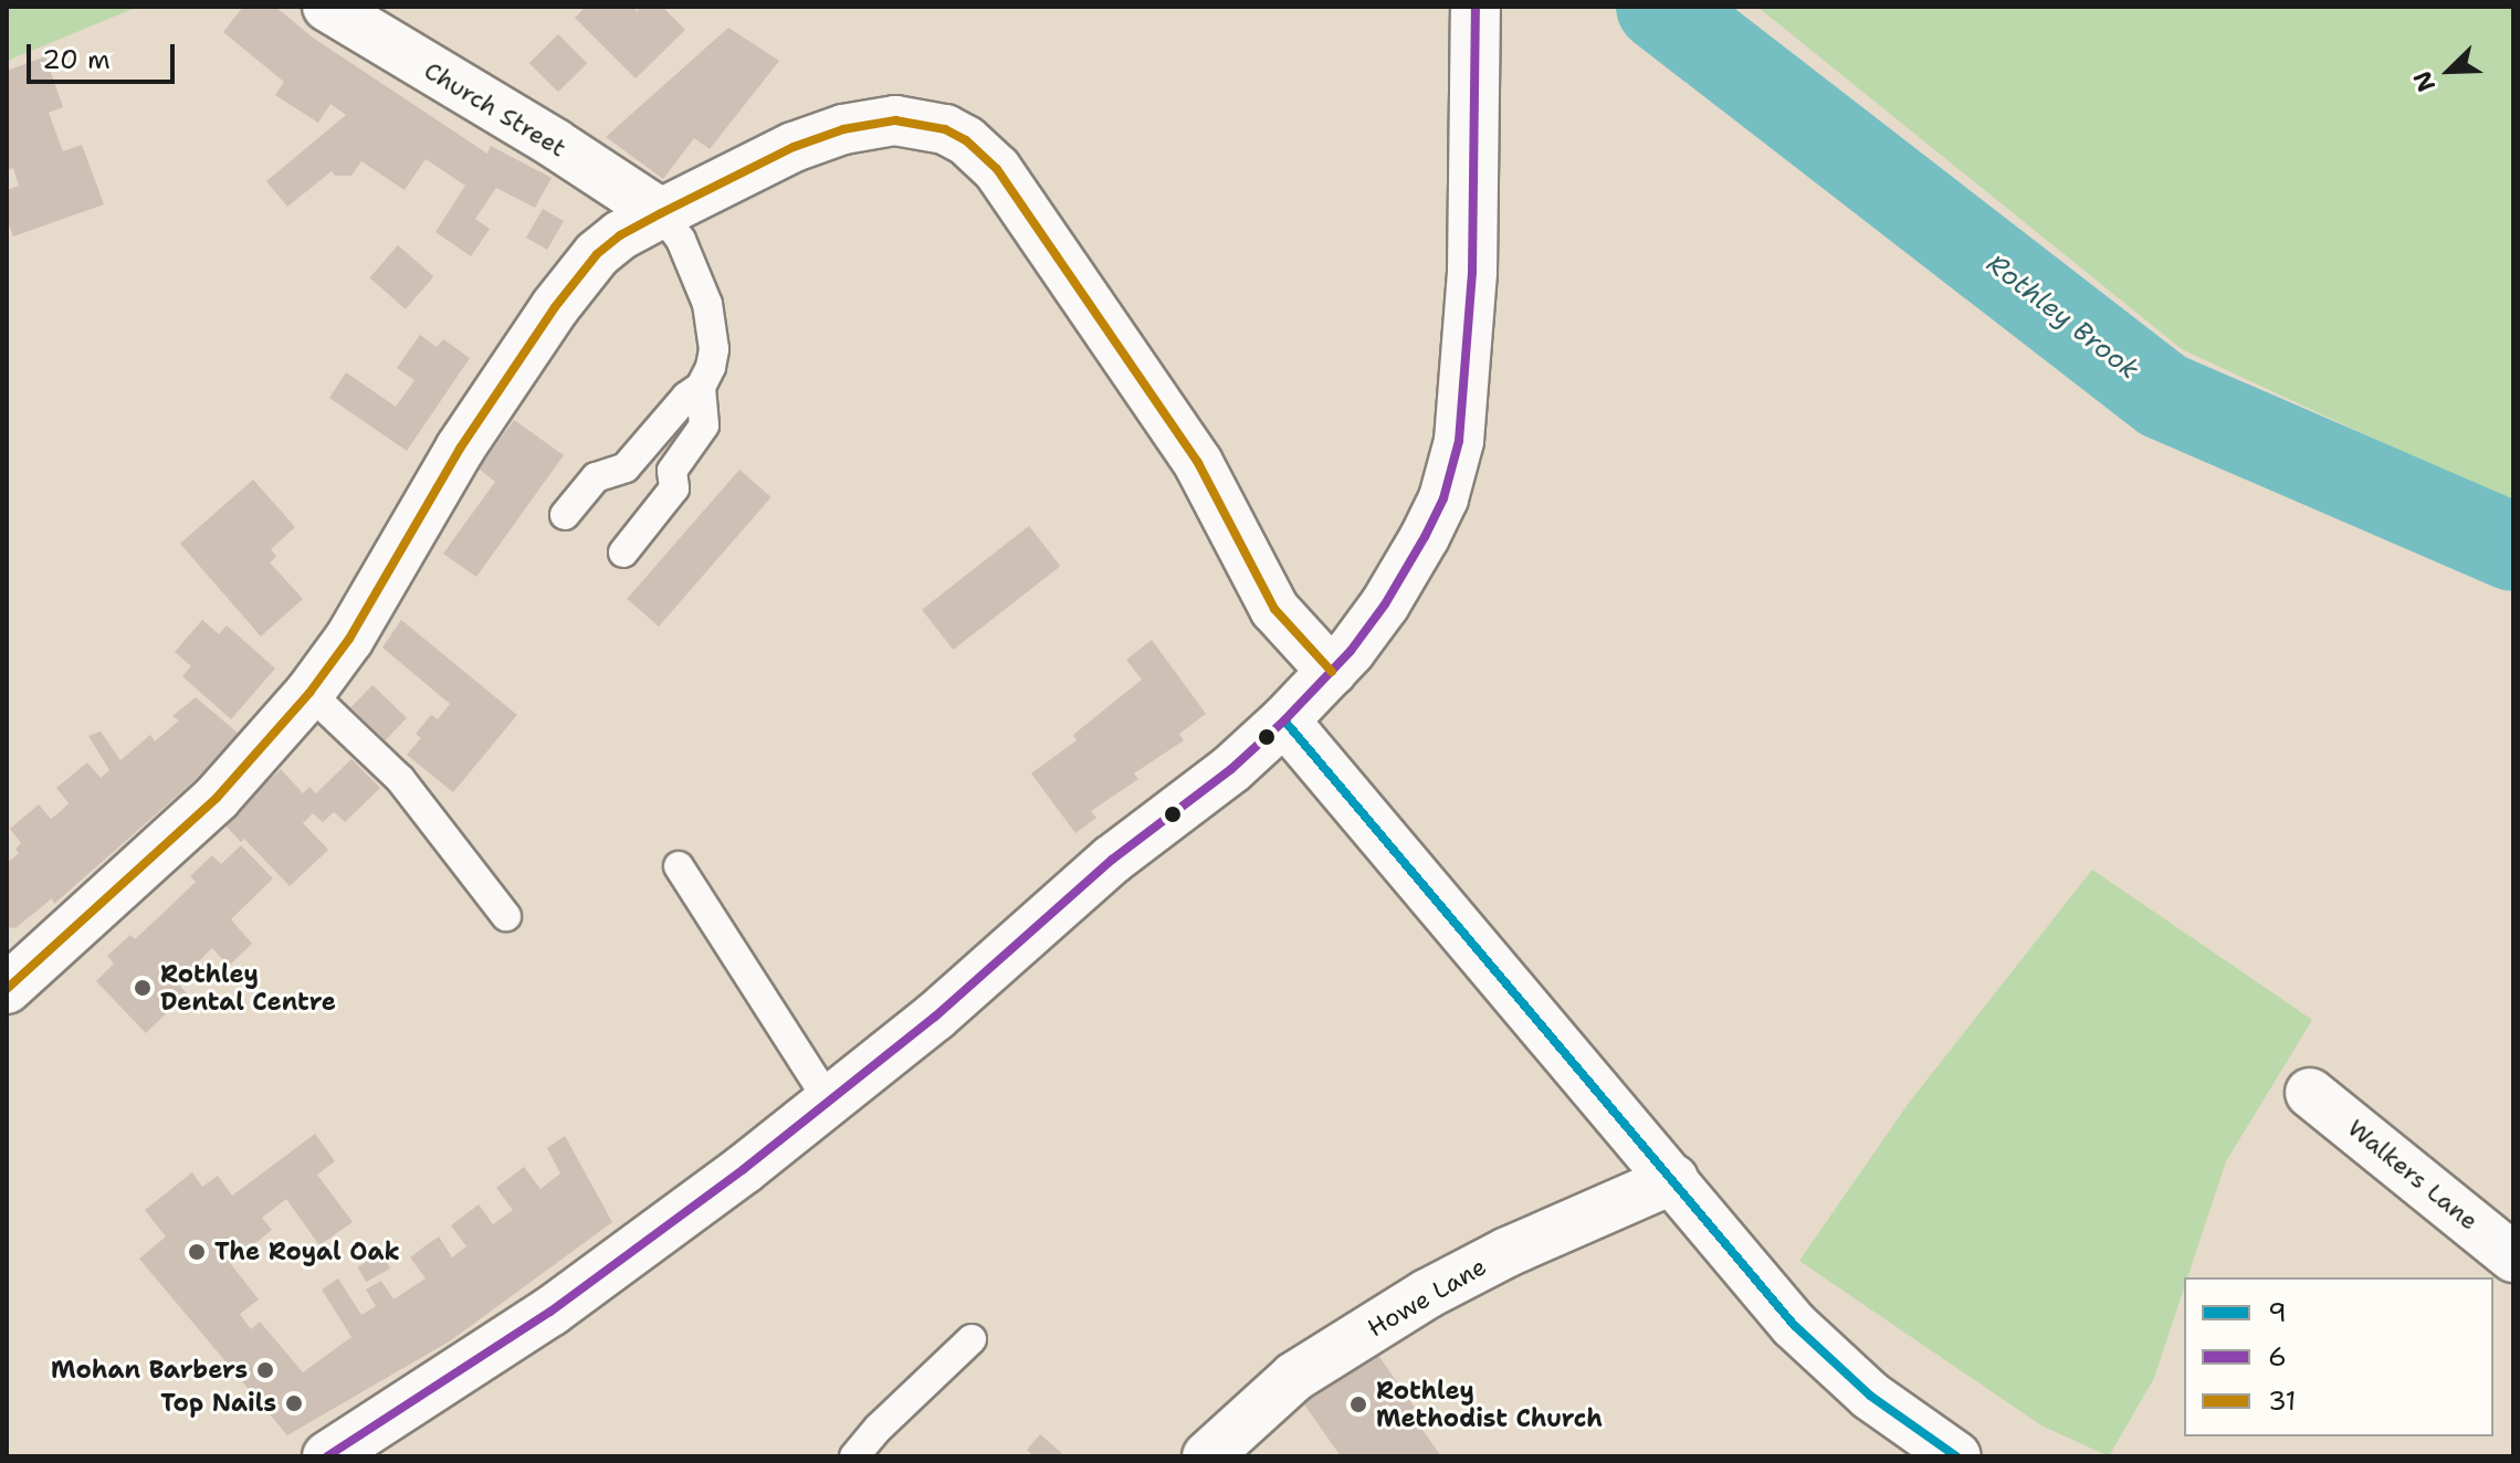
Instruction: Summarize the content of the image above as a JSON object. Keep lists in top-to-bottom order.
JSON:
{
  "streets": {
    "street": ["Church Street", "Walkers Lane", "Howe Lane"]
  },
  "water": ["Rothley Brook"],
  "places": [
    "Rothley Dental Centre",
    "The Royal Oak",
    "Mohan Barbers",
    "Top Nails",
    "Rothley Methodist Church"
  ],
  "lines": ["transit line 6", "transit line 31", "transit line 9"],
  "legend": ["9", "6", "31"],
  "scale_bar": "20 m",
  "north": "bottom left"
}
